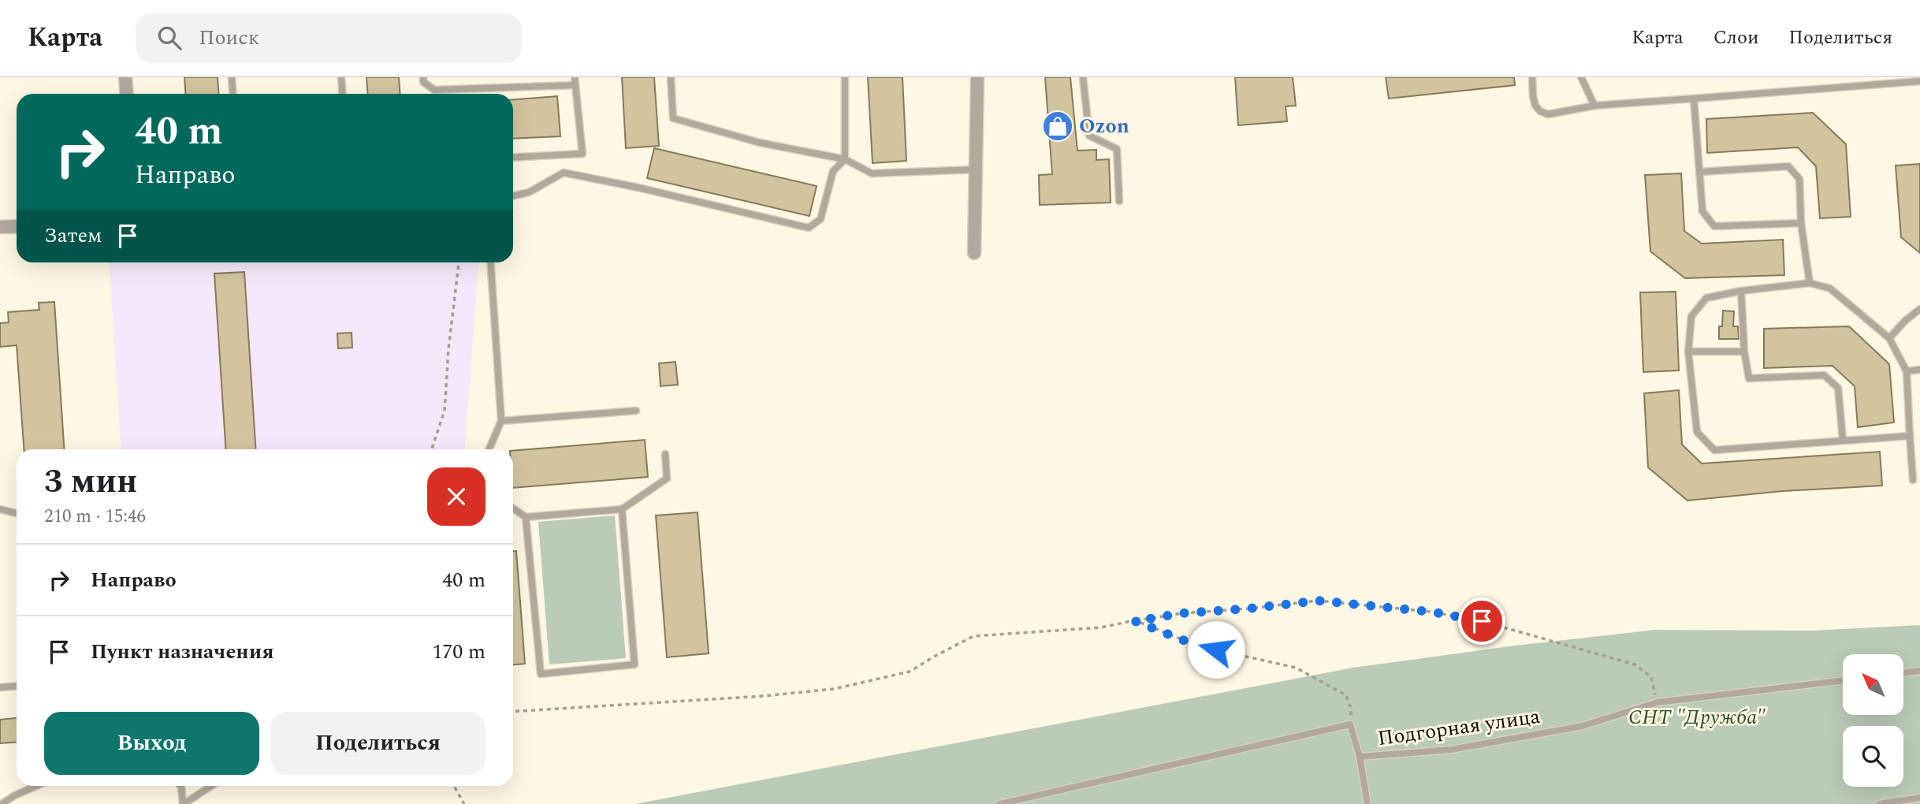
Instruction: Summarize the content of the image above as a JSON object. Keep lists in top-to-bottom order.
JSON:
{
  "streets": {
    "lane": ["Подгорная улица"]
  },
  "parks": ["СНТ \"Дружба\""],
  "places": {
    "shop": ["Ozon"]
  },
  "north": "top left",
  "page": {
    "header": "Карта",
    "search": "Поиск",
    "nav": ["Карта", "Слои", "Поделиться"],
    "turn": ["40 m", "Направо"],
    "then": "Затем",
    "heading": ["3 мин", "210 m · 15:46"],
    "list": [
      {
        "name": "Направо",
        "value": "40 m"
      },
      {
        "name": "Пункт назначения",
        "value": "170 m"
      }
    ],
    "buttons": ["Выход", "Поделиться"]
  }
}
